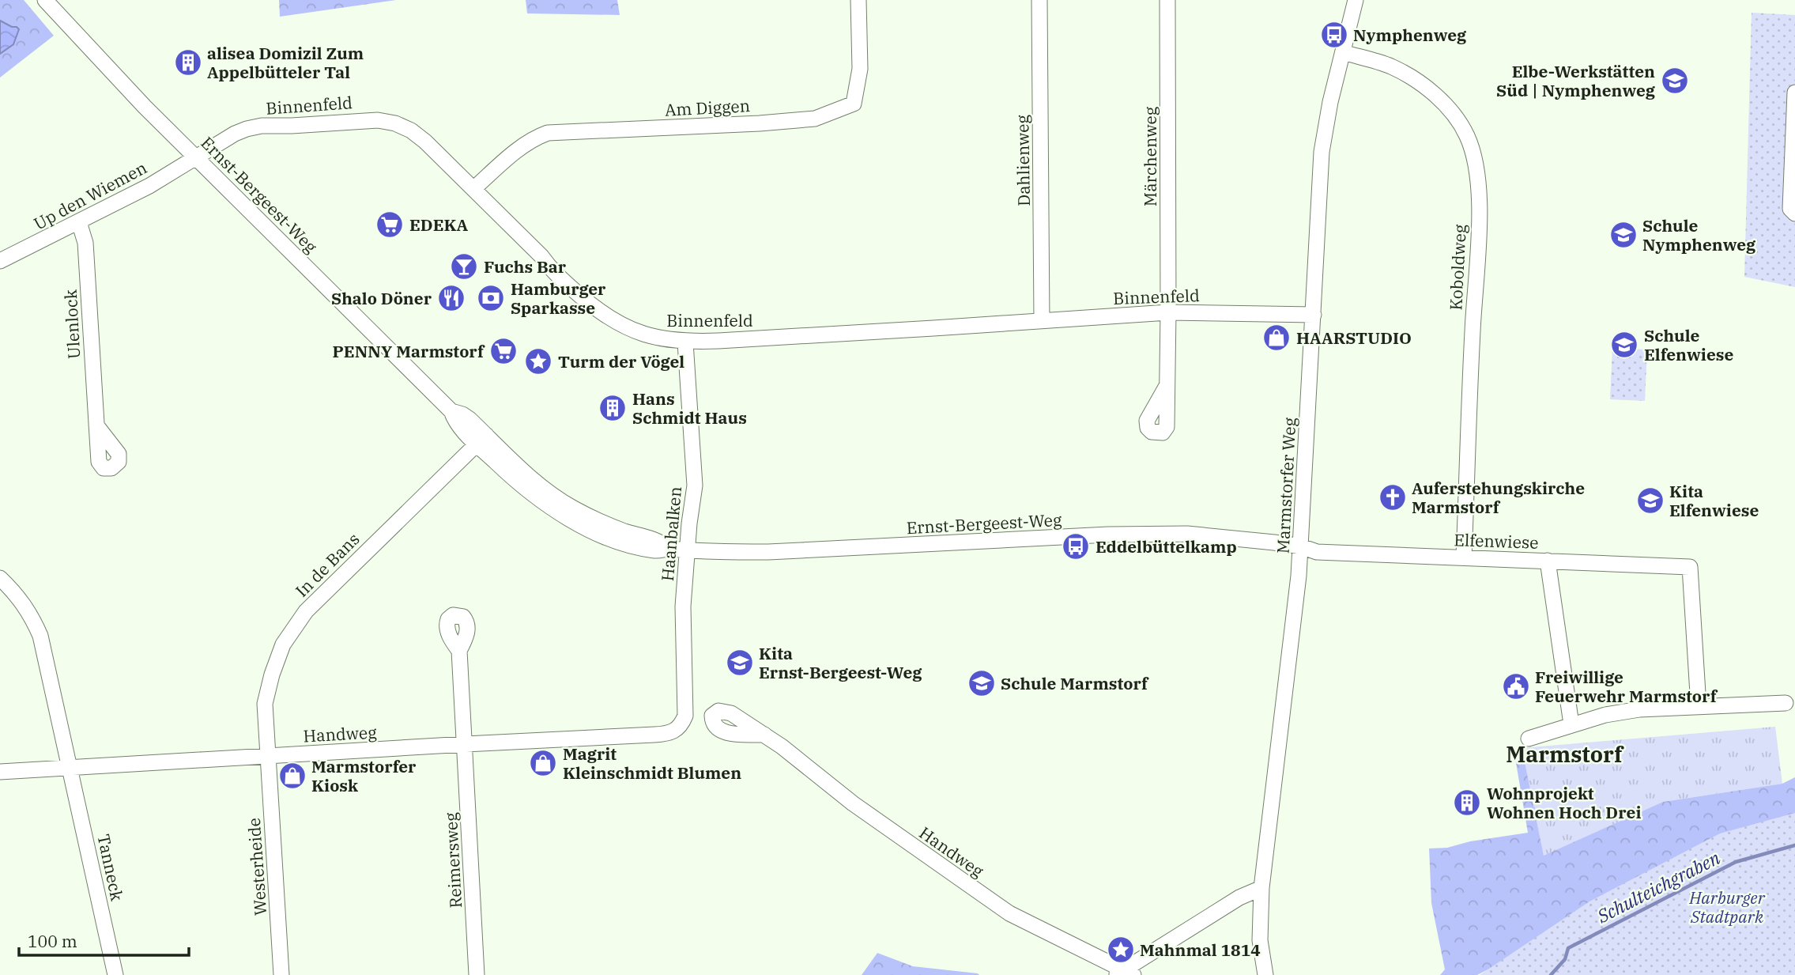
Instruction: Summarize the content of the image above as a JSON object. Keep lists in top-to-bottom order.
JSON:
{
  "streets": {
    "street": [
      "Binnenfeld",
      "Am Diggen",
      "Märchenweg",
      "Dahlienweg",
      "Ernst-Bergeest-Weg",
      "Up den Wiemen",
      "Koboldweg",
      "Ulenlock",
      "Marmstorfer Weg",
      "Haanbalken",
      "Elfenwiese",
      "In de Bans",
      "Handweg",
      "Reimersweg",
      "Westerheide",
      "Tanneck"
    ]
  },
  "crossings": [
    ["Binnenfeld", "Am Diggen"],
    ["Binnenfeld", "Märchenweg"],
    ["Binnenfeld", "Dahlienweg"],
    ["Binnenfeld", "Ernst-Bergeest-Weg"],
    ["Binnenfeld", "Up den Wiemen"],
    ["Binnenfeld", "Marmstorfer Weg"],
    ["Binnenfeld", "Haanbalken"],
    ["Ernst-Bergeest-Weg", "Up den Wiemen"],
    ["Ernst-Bergeest-Weg", "Marmstorfer Weg"],
    ["Ernst-Bergeest-Weg", "Haanbalken"],
    ["Ernst-Bergeest-Weg", "Elfenwiese"],
    ["Ernst-Bergeest-Weg", "In de Bans"],
    ["Up den Wiemen", "Ulenlock"],
    ["Koboldweg", "Marmstorfer Weg"],
    ["Koboldweg", "Elfenwiese"],
    ["Marmstorfer Weg", "Elfenwiese"],
    ["Haanbalken", "Handweg"],
    ["In de Bans", "Handweg"],
    ["In de Bans", "Westerheide"],
    ["Handweg", "Reimersweg"],
    ["Handweg", "Westerheide"],
    ["Handweg", "Tanneck"]
  ],
  "districts": ["Marmstorf"],
  "water": ["Schulteichgraben"],
  "parks": ["Harburger Stadtpark"],
  "places": {
    "bus stop": ["Nymphenweg", "Eddelbüttelkamp"],
    "building": ["alisea Domizil Zum Appelbütteler Tal", "Hans Schmidt Haus", "Wohnprojekt Wohnen Hoch Drei"],
    "school or university": [
      "Elbe-Werkstätten Süd | Nymphenweg",
      "Schule Nymphenweg",
      "Schule Elfenwiese",
      "Kita Elfenwiese",
      "Kita Ernst-Bergeest-Weg",
      "Schule Marmstorf"
    ],
    "supermarket": ["EDEKA", "PENNY Marmstorf"],
    "bar": ["Fuchs Bar"],
    "restaurant": ["Shalo Döner"],
    "bank": ["Hamburger Sparkasse"],
    "shop": ["HAARSTUDIO", "Magrit Kleinschmidt Blumen", "Marmstorfer Kiosk"],
    "place": ["Turm der Vögel", "Mahnmal 1814"],
    "church": ["Auferstehungskirche Marmstorf"],
    "public building": ["Freiwillige Feuerwehr Marmstorf"]
  },
  "scale_bar": "100 m"
}
